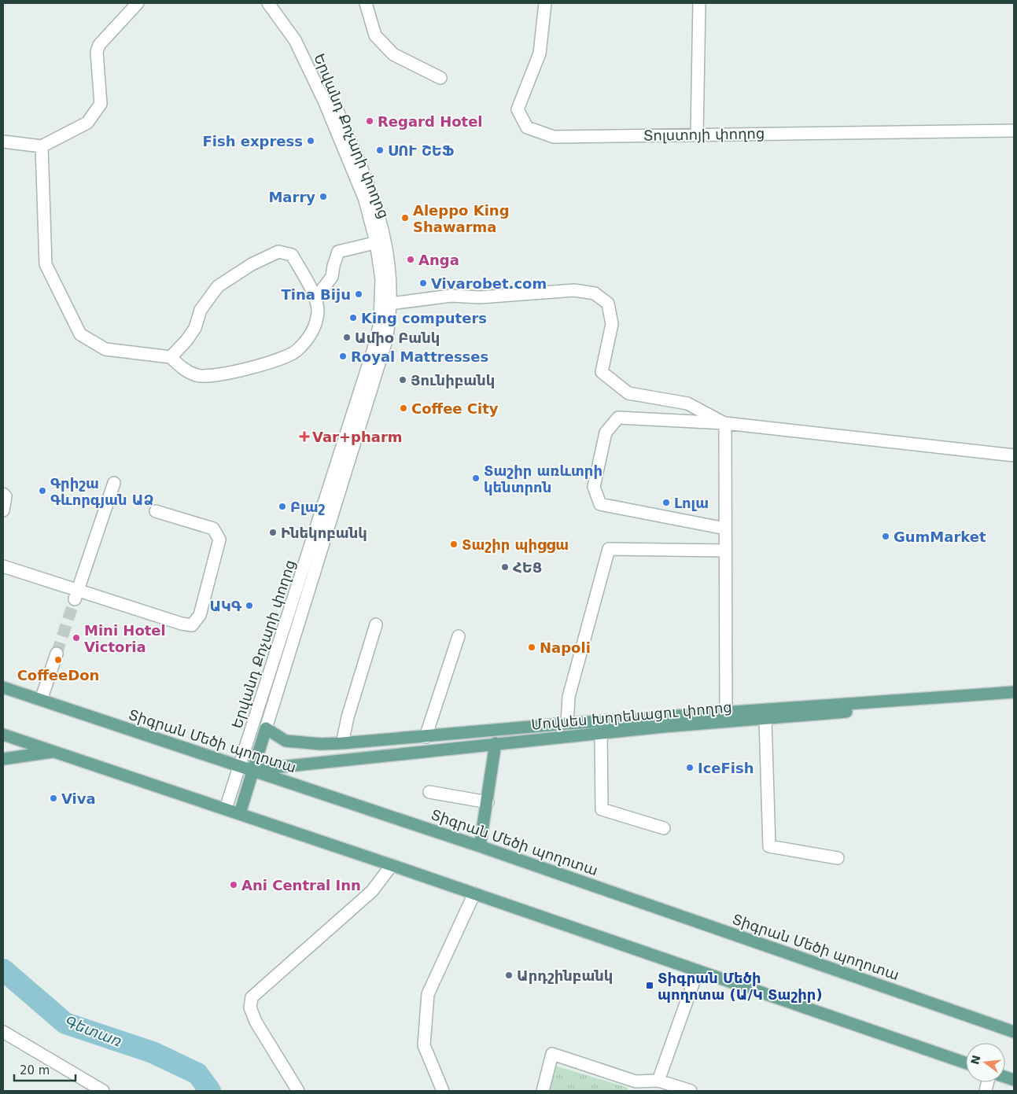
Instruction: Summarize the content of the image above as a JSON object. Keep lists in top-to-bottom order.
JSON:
{
  "streets": {
    "main road": ["Երվանդ Քոչարի փողոց", "Մովսես Խորենացու փողոց", "Տիգրան Մեծի պողոտա"],
    "street": ["Տոլստոյի փողոց"]
  },
  "crossings": [
    ["Երվանդ Քոչարի փողոց", "Մովսես Խորենացու փողոց"],
    ["Երվանդ Քոչարի փողոց", "Տիգրան Մեծի պողոտա"],
    ["Մովսես Խորենացու փողոց", "Տիգրան Մեծի պողոտա"]
  ],
  "water": ["Գետառ"],
  "places": {
    "other": [
      "Regard Hotel",
      "Fish express",
      "ՍՈՒ ՇԵՖ",
      "Marry",
      "Aleppo King Shawarma",
      "Anga",
      "Vivarobet.com",
      "Tina Biju",
      "King computers",
      "Ամիօ Բանկ",
      "Royal Mattresses",
      "Յունիբանկ",
      "Coffee City",
      "Տաշիր առևտրի կենտրոն",
      "Գրիշա Գևորգյան ԱՁ",
      "Լոլա",
      "Բլաշ",
      "Ինեկոբանկ",
      "GumMarket",
      "Տաշիր պիցցա",
      "ՀԵՑ",
      "ԱԿԳ",
      "Mini Hotel Victoria",
      "Napoli",
      "CoffeeDon",
      "IceFish",
      "Viva",
      "Ani Central Inn",
      "Արդշինբանկ"
    ],
    "health": ["Var+pharm"],
    "transit": ["Տիգրան Մեծի պողոտա (Ա/Կ Տաշիր)"]
  },
  "scale_bar": "20 m",
  "north": "left"
}
